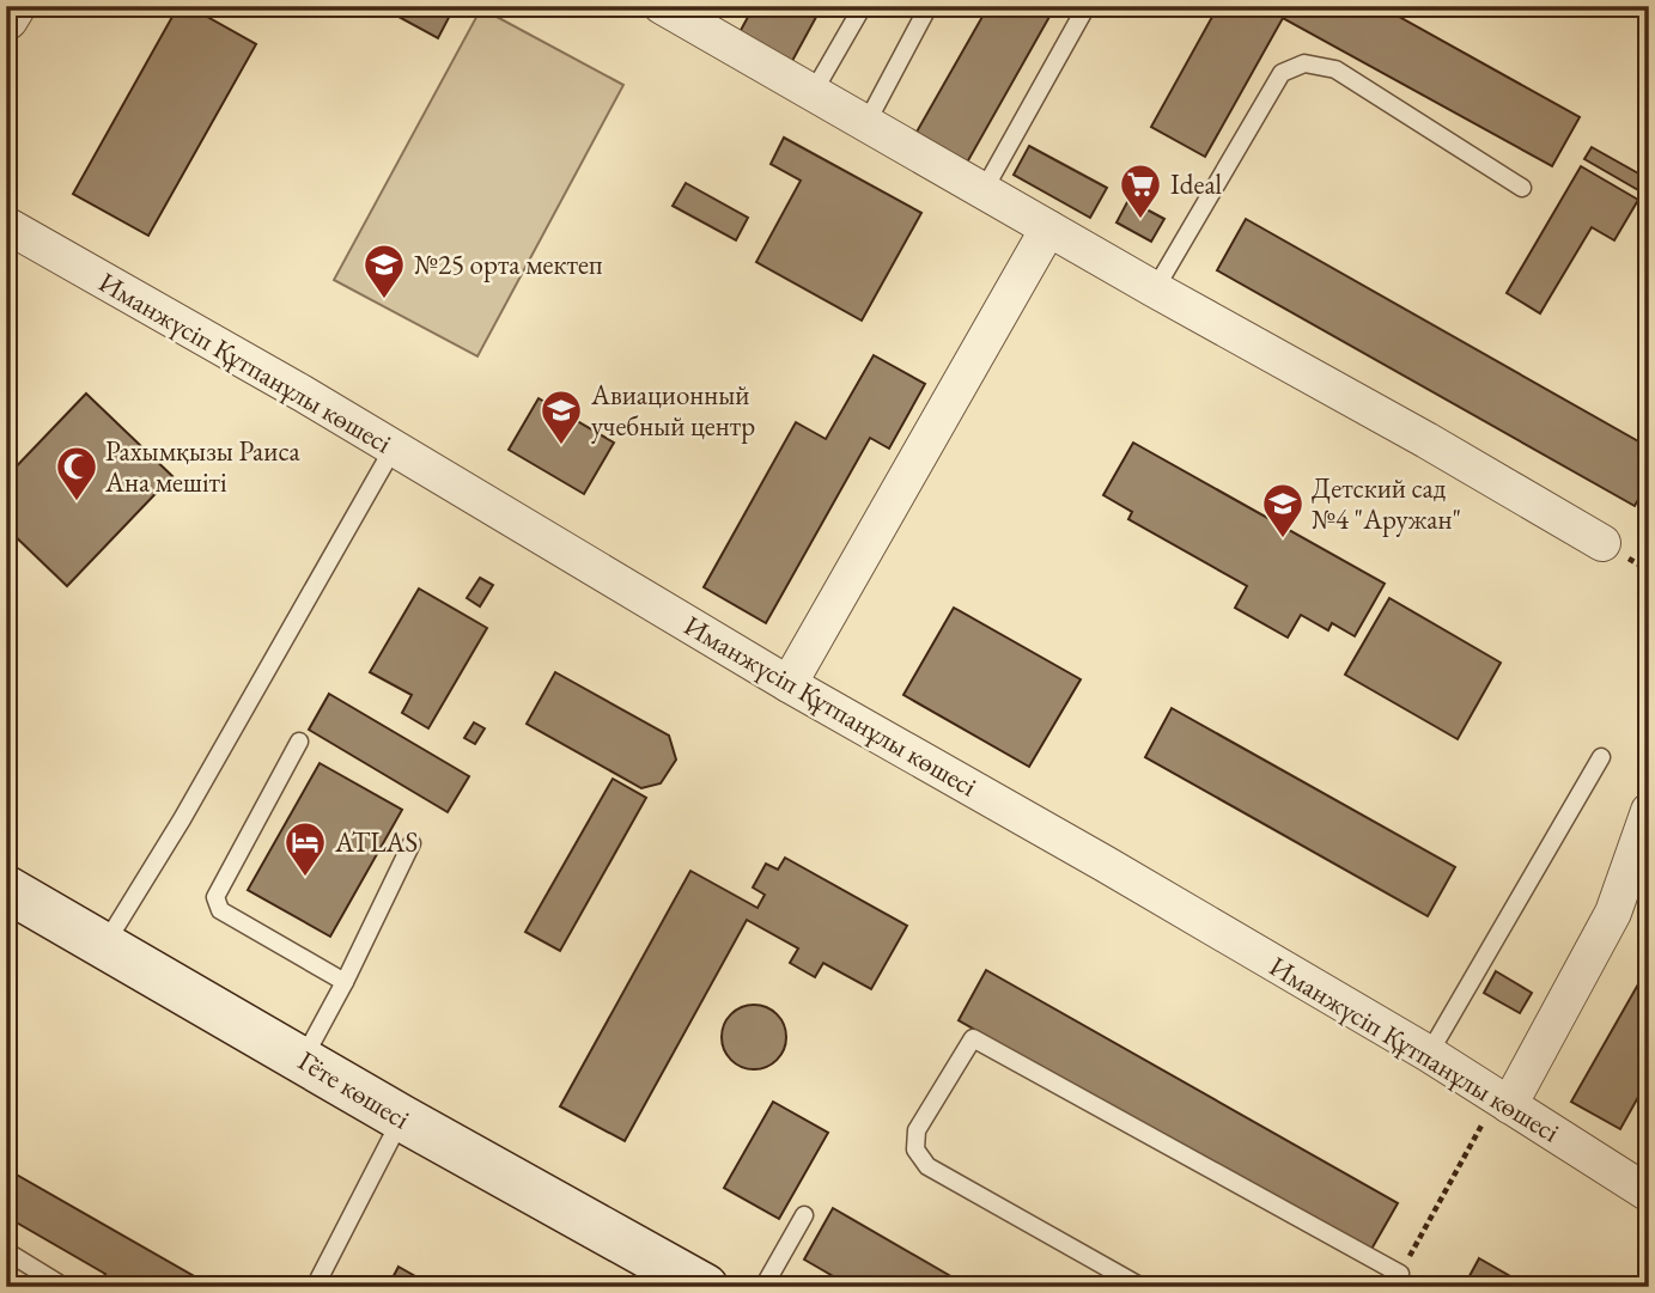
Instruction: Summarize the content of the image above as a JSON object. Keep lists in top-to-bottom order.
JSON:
{
  "streets": {
    "main road": ["Гёте көшесі"],
    "street": ["Иманжүсіп Құтпанұлы көшесі"]
  },
  "places": {
    "supermarket": ["Ideal"],
    "school or university": ["№25 орта мектеп", "Авиационный учебный центр", "Детский сад №4 \"Аружан\""],
    "mosque": ["Рахымқызы Раиса Ана мешіті"],
    "hotel": ["ATLAS"]
  }
}
